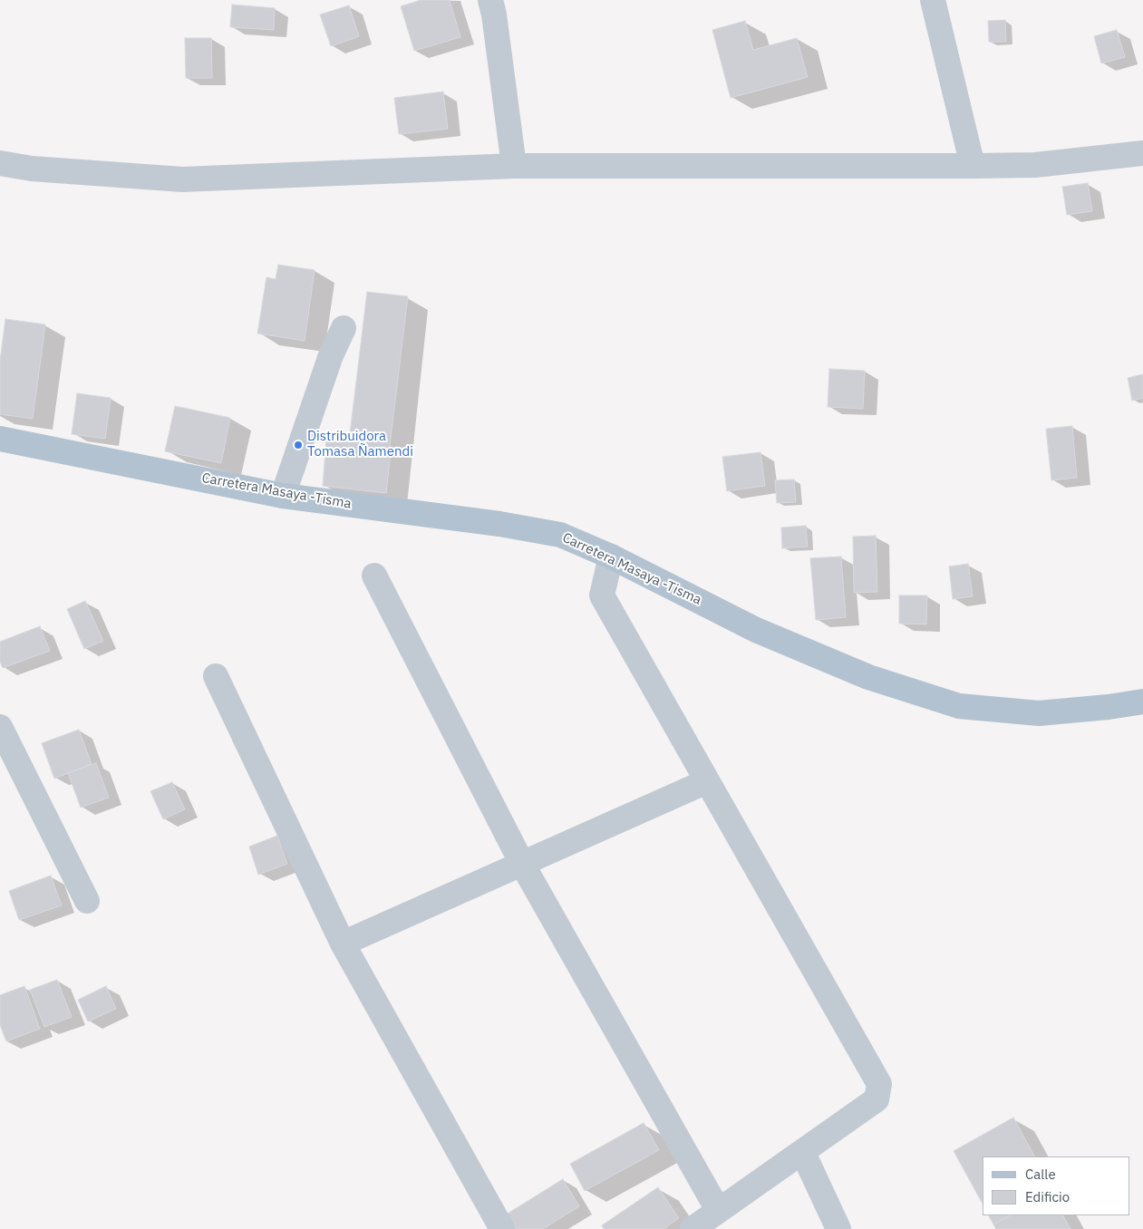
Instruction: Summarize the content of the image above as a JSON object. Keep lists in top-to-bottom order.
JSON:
{
  "streets": {
    "main road": ["Carretera Masaya -Tisma"]
  },
  "places": ["Distribuidora Tomasa Ñamendi"],
  "legend": ["Calle", "Edificio"]
}
